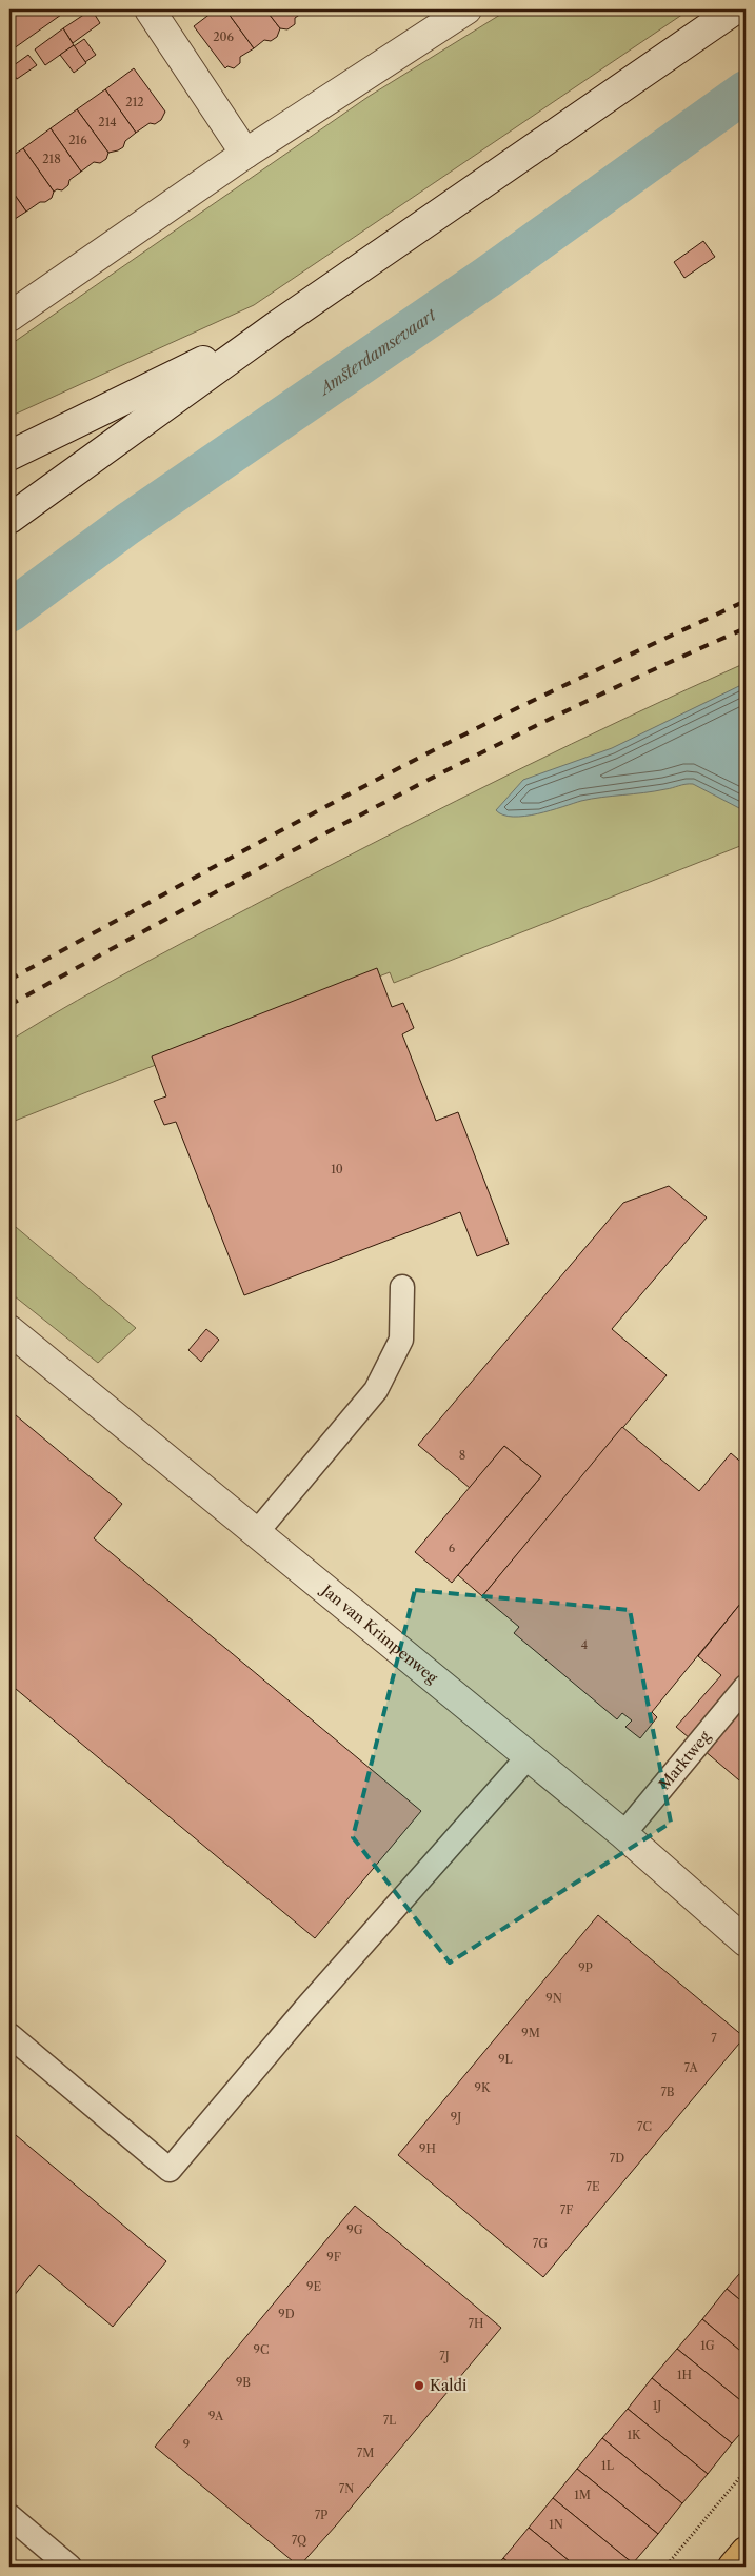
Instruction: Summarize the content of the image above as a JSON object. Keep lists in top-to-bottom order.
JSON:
{
  "streets": {
    "street": ["Jan van Krimpenweg"],
    "lane": ["Marktweg"]
  },
  "crossings": [
    ["Jan van Krimpenweg", "Marktweg"]
  ],
  "water": ["Amsterdamsevaart"],
  "places": ["Kaldi"],
  "house_numbers": [
    "206",
    "212",
    "214",
    "216",
    "218",
    "10",
    "8",
    "6",
    "4",
    "9P",
    "9N",
    "9M",
    "7",
    "9L",
    "7A",
    "9K",
    "7B",
    "9J",
    "7C",
    "9H",
    "7D",
    "7E",
    "7F",
    "9G",
    "7G",
    "9F",
    "9E",
    "9D",
    "7H",
    "1G",
    "9C",
    "7J",
    "1H",
    "9B",
    "1J",
    "9A",
    "7L",
    "1K",
    "9",
    "7M",
    "1L",
    "7N",
    "1M",
    "7P",
    "1N",
    "7Q"
  ]
}
